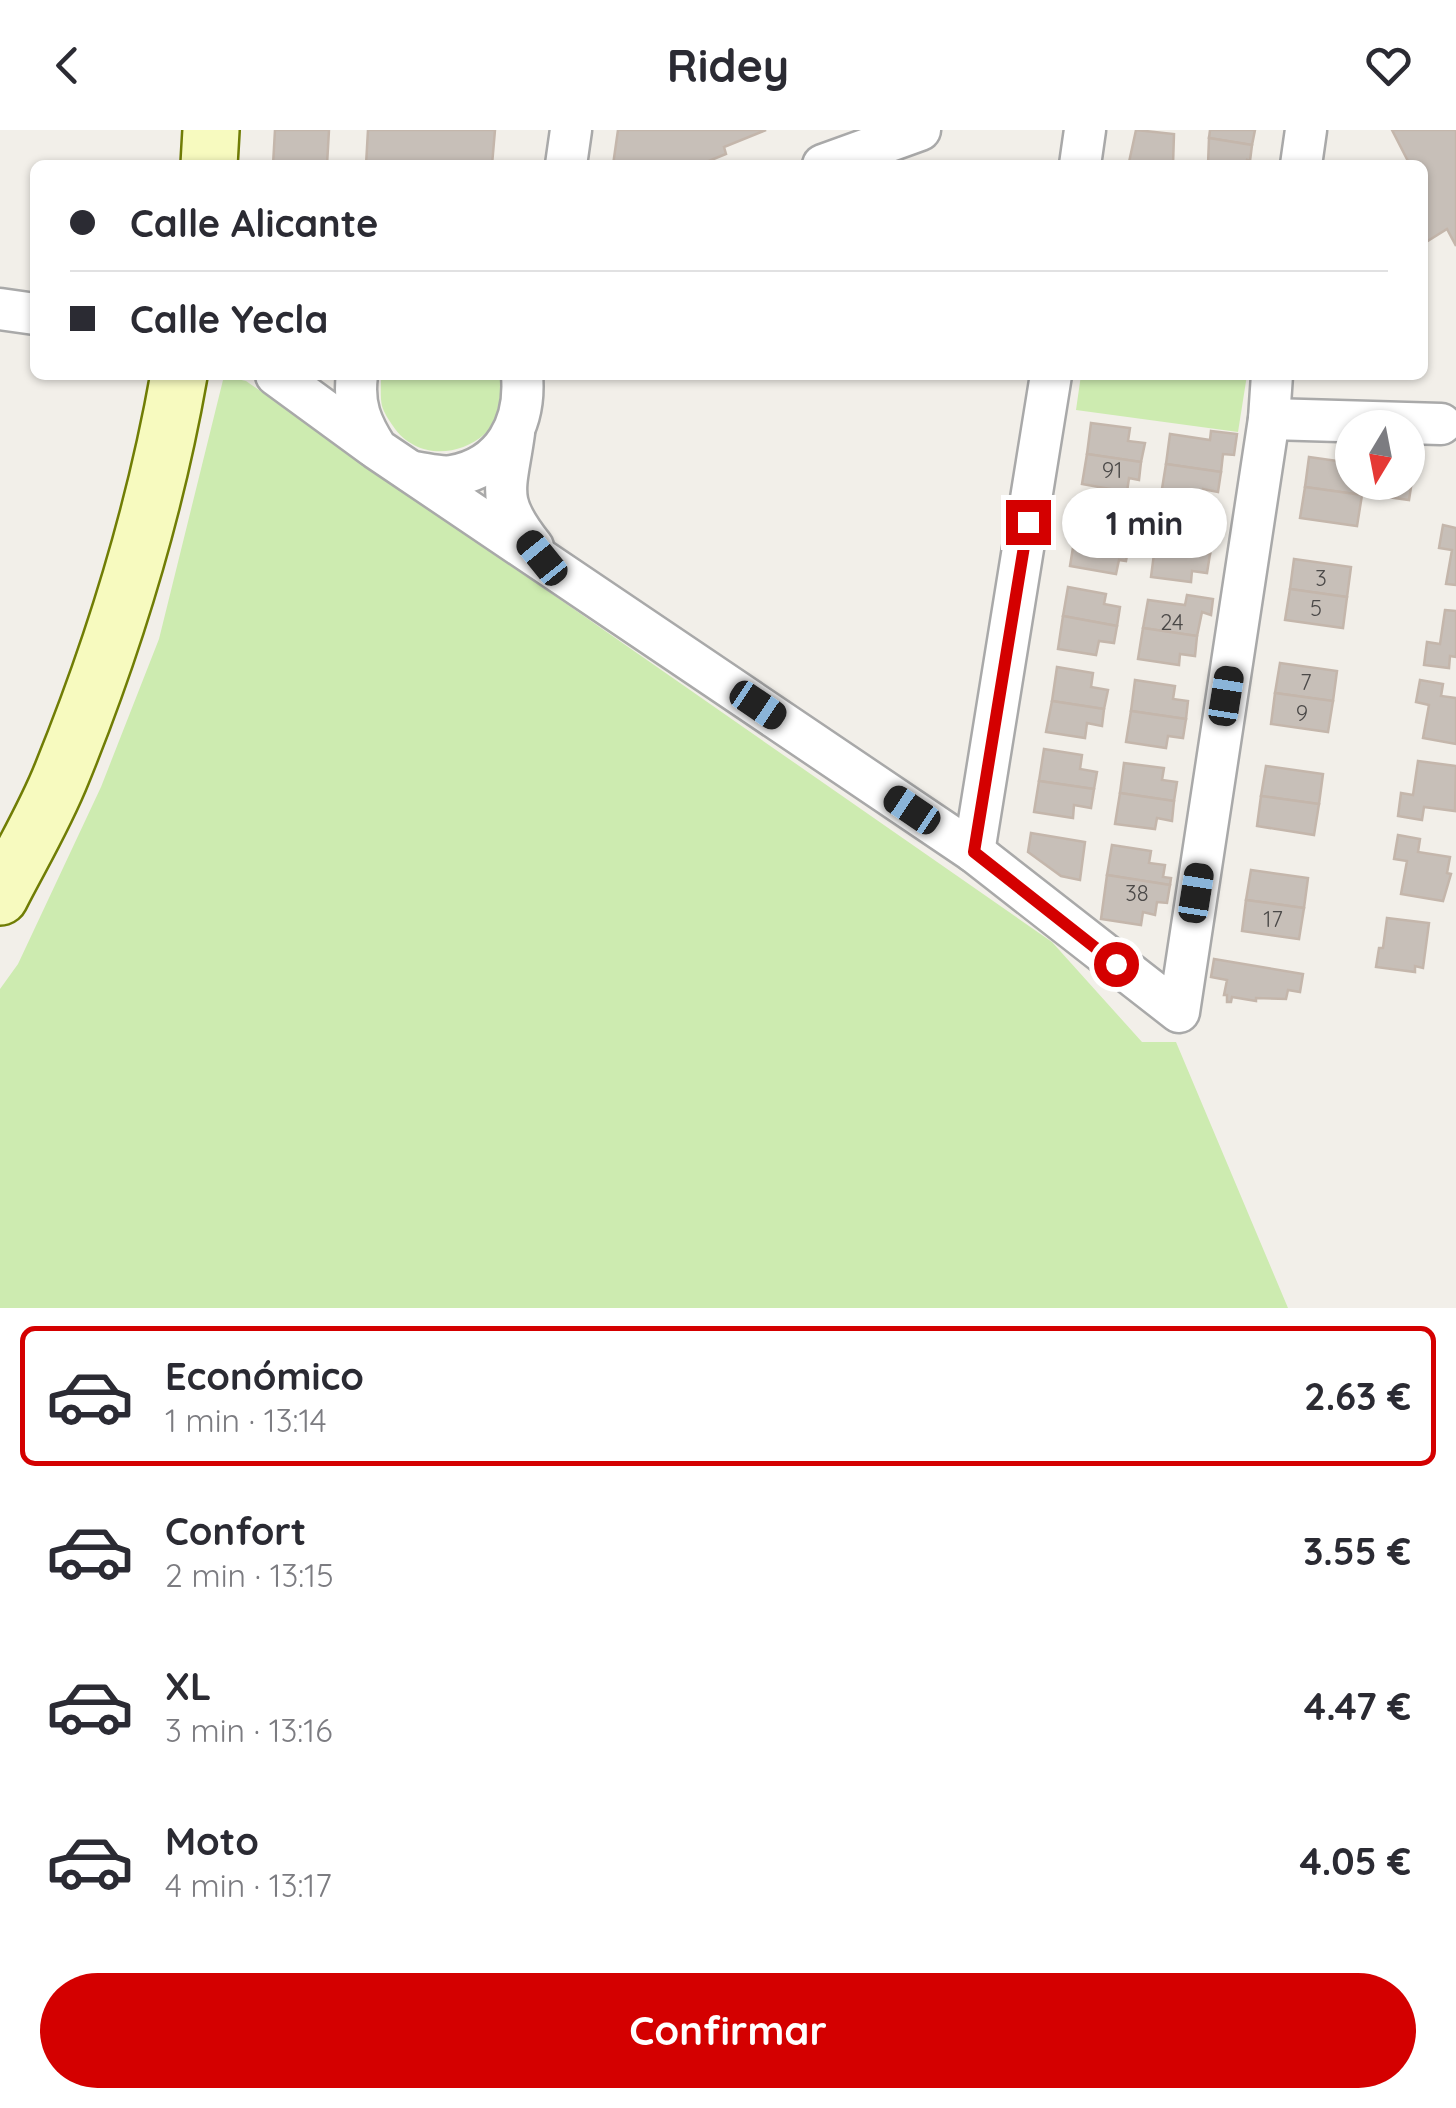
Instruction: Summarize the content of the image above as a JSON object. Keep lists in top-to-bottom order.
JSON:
{
  "house_numbers": [
    "91",
    "3",
    "5",
    "24",
    "7",
    "9",
    "38",
    "17"
  ],
  "north": "bottom",
  "page": {
    "header": "Ridey",
    "banner": ["Calle Alicante", "Calle Yecla"],
    "bubble": "1 min",
    "list": [
      {
        "name": "Económico",
        "note": "1 min · 13:14",
        "value": "2.63 €"
      },
      {
        "name": "Confort",
        "note": "2 min · 13:15",
        "value": "3.55 €"
      },
      {
        "name": "XL",
        "note": "3 min · 13:16",
        "value": "4.47 €"
      },
      {
        "name": "Moto",
        "note": "4 min · 13:17",
        "value": "4.05 €"
      }
    ],
    "buttons": "Confirmar"
  }
}
